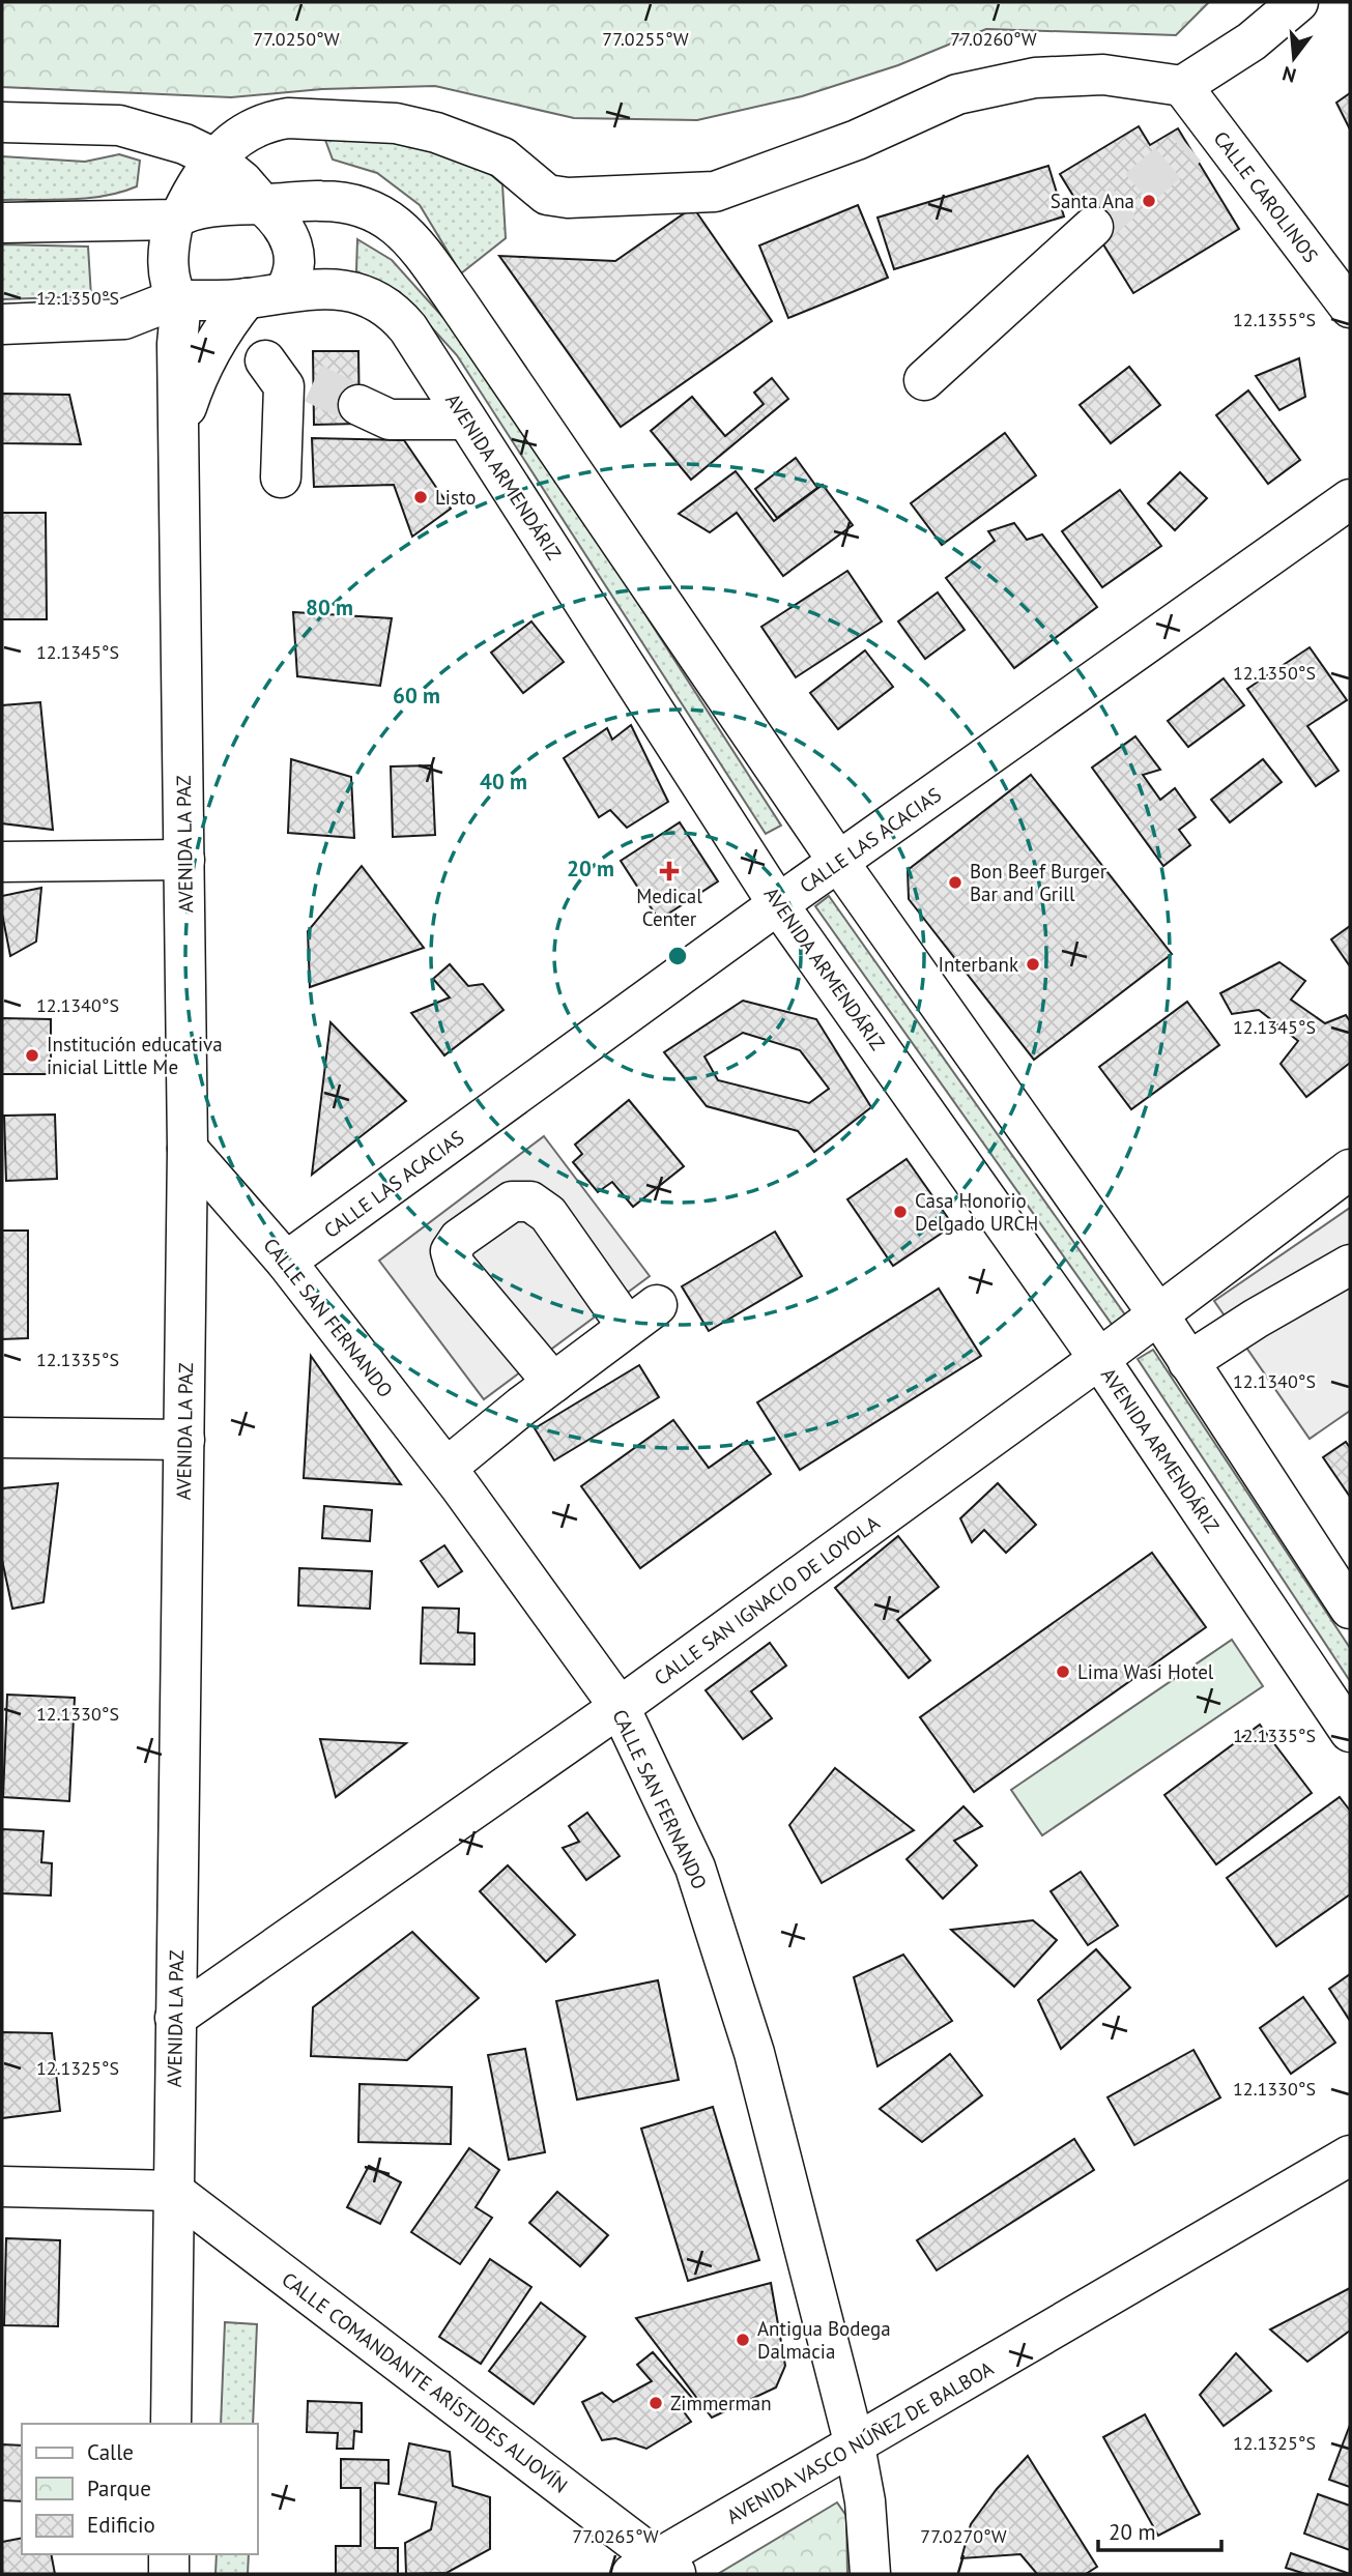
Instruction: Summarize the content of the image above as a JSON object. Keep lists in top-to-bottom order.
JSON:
{
  "streets": {
    "main road": [
      "CALLE CAROLINOS",
      "AVENIDA ARMENDÁRIZ",
      "CALLE LAS ACACIAS",
      "AVENIDA LA PAZ",
      "CALLE SAN FERNANDO",
      "CALLE SAN IGNACIO DE LOYOLA",
      "CALLE COMANDANTE ARÍSTIDES ALJOVÍN",
      "AVENIDA VASCO NÚÑEZ DE BALBOA"
    ]
  },
  "crossings": [
    ["AVENIDA ARMENDÁRIZ", "CALLE LAS ACACIAS"],
    ["AVENIDA ARMENDÁRIZ", "CALLE SAN IGNACIO DE LOYOLA"],
    ["CALLE LAS ACACIAS", "CALLE SAN FERNANDO"],
    ["AVENIDA LA PAZ", "CALLE SAN FERNANDO"],
    ["AVENIDA LA PAZ", "CALLE SAN IGNACIO DE LOYOLA"],
    ["AVENIDA LA PAZ", "CALLE COMANDANTE ARÍSTIDES ALJOVÍN"],
    ["CALLE SAN FERNANDO", "CALLE SAN IGNACIO DE LOYOLA"],
    ["CALLE SAN FERNANDO", "AVENIDA VASCO NÚÑEZ DE BALBOA"],
    ["CALLE COMANDANTE ARÍSTIDES ALJOVÍN", "AVENIDA VASCO NÚÑEZ DE BALBOA"]
  ],
  "places": {
    "other": [
      "Santa Ana",
      "Listo",
      "Bon Beef Burger Bar and Grill",
      "Interbank",
      "Institución educativa inicial Little Me",
      "Casa Honorio Delgado URCH",
      "Lima Wasi Hotel",
      "Antigua Bodega Dalmacia",
      "Zimmerman"
    ],
    "health": ["Medical Center"]
  },
  "legend": ["Calle", "Parque", "Edificio"],
  "scale_bar": "20 m",
  "north": "bottom",
  "coordinates": [
    "77.0250°W",
    "77.0255°W",
    "77.0260°W",
    "12.1350°S",
    "12.1355°S",
    "12.1345°S",
    "12.1340°S",
    "12.1335°S",
    "12.1330°S",
    "12.1325°S",
    "77.0265°W",
    "77.0270°W"
  ],
  "rings": [
    "80 m",
    "60 m",
    "40 m",
    "20 m"
  ]
}
